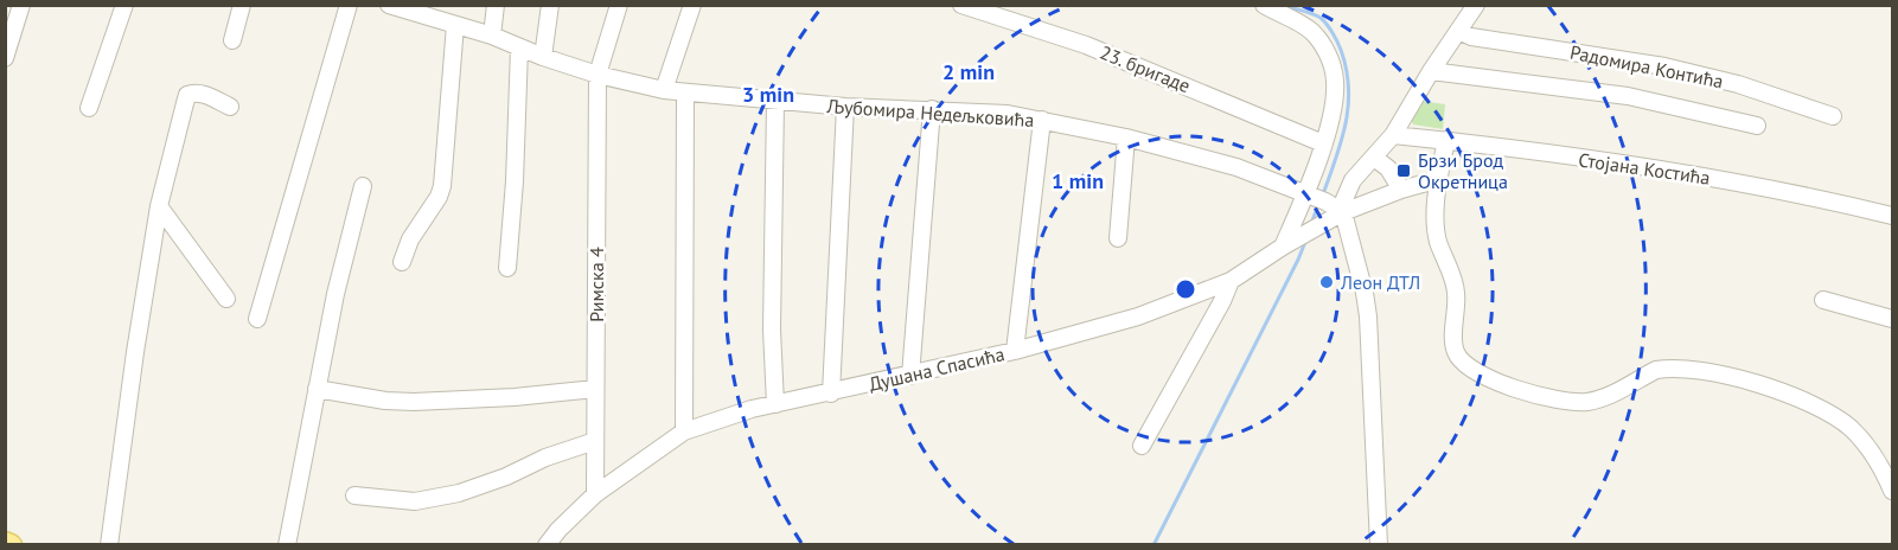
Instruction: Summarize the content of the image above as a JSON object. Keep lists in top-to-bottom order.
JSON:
{
  "streets": {
    "street": [
      "Радомира Контића",
      "23. бригаде",
      "Љубомира Недељковића",
      "Стојана Костића",
      "Римска 4",
      "Душана Спасића"
    ]
  },
  "crossings": [
    ["Љубомира Недељковића", "Римска 4"],
    ["Љубомира Недељковића", "Душана Спасића"],
    ["Римска 4", "Душана Спасића"]
  ],
  "places": {
    "transit": ["Брзи Брод Окретница"],
    "other": ["Леон ДТЛ"]
  },
  "rings": ["2 min", "3 min", "1 min"]
}
